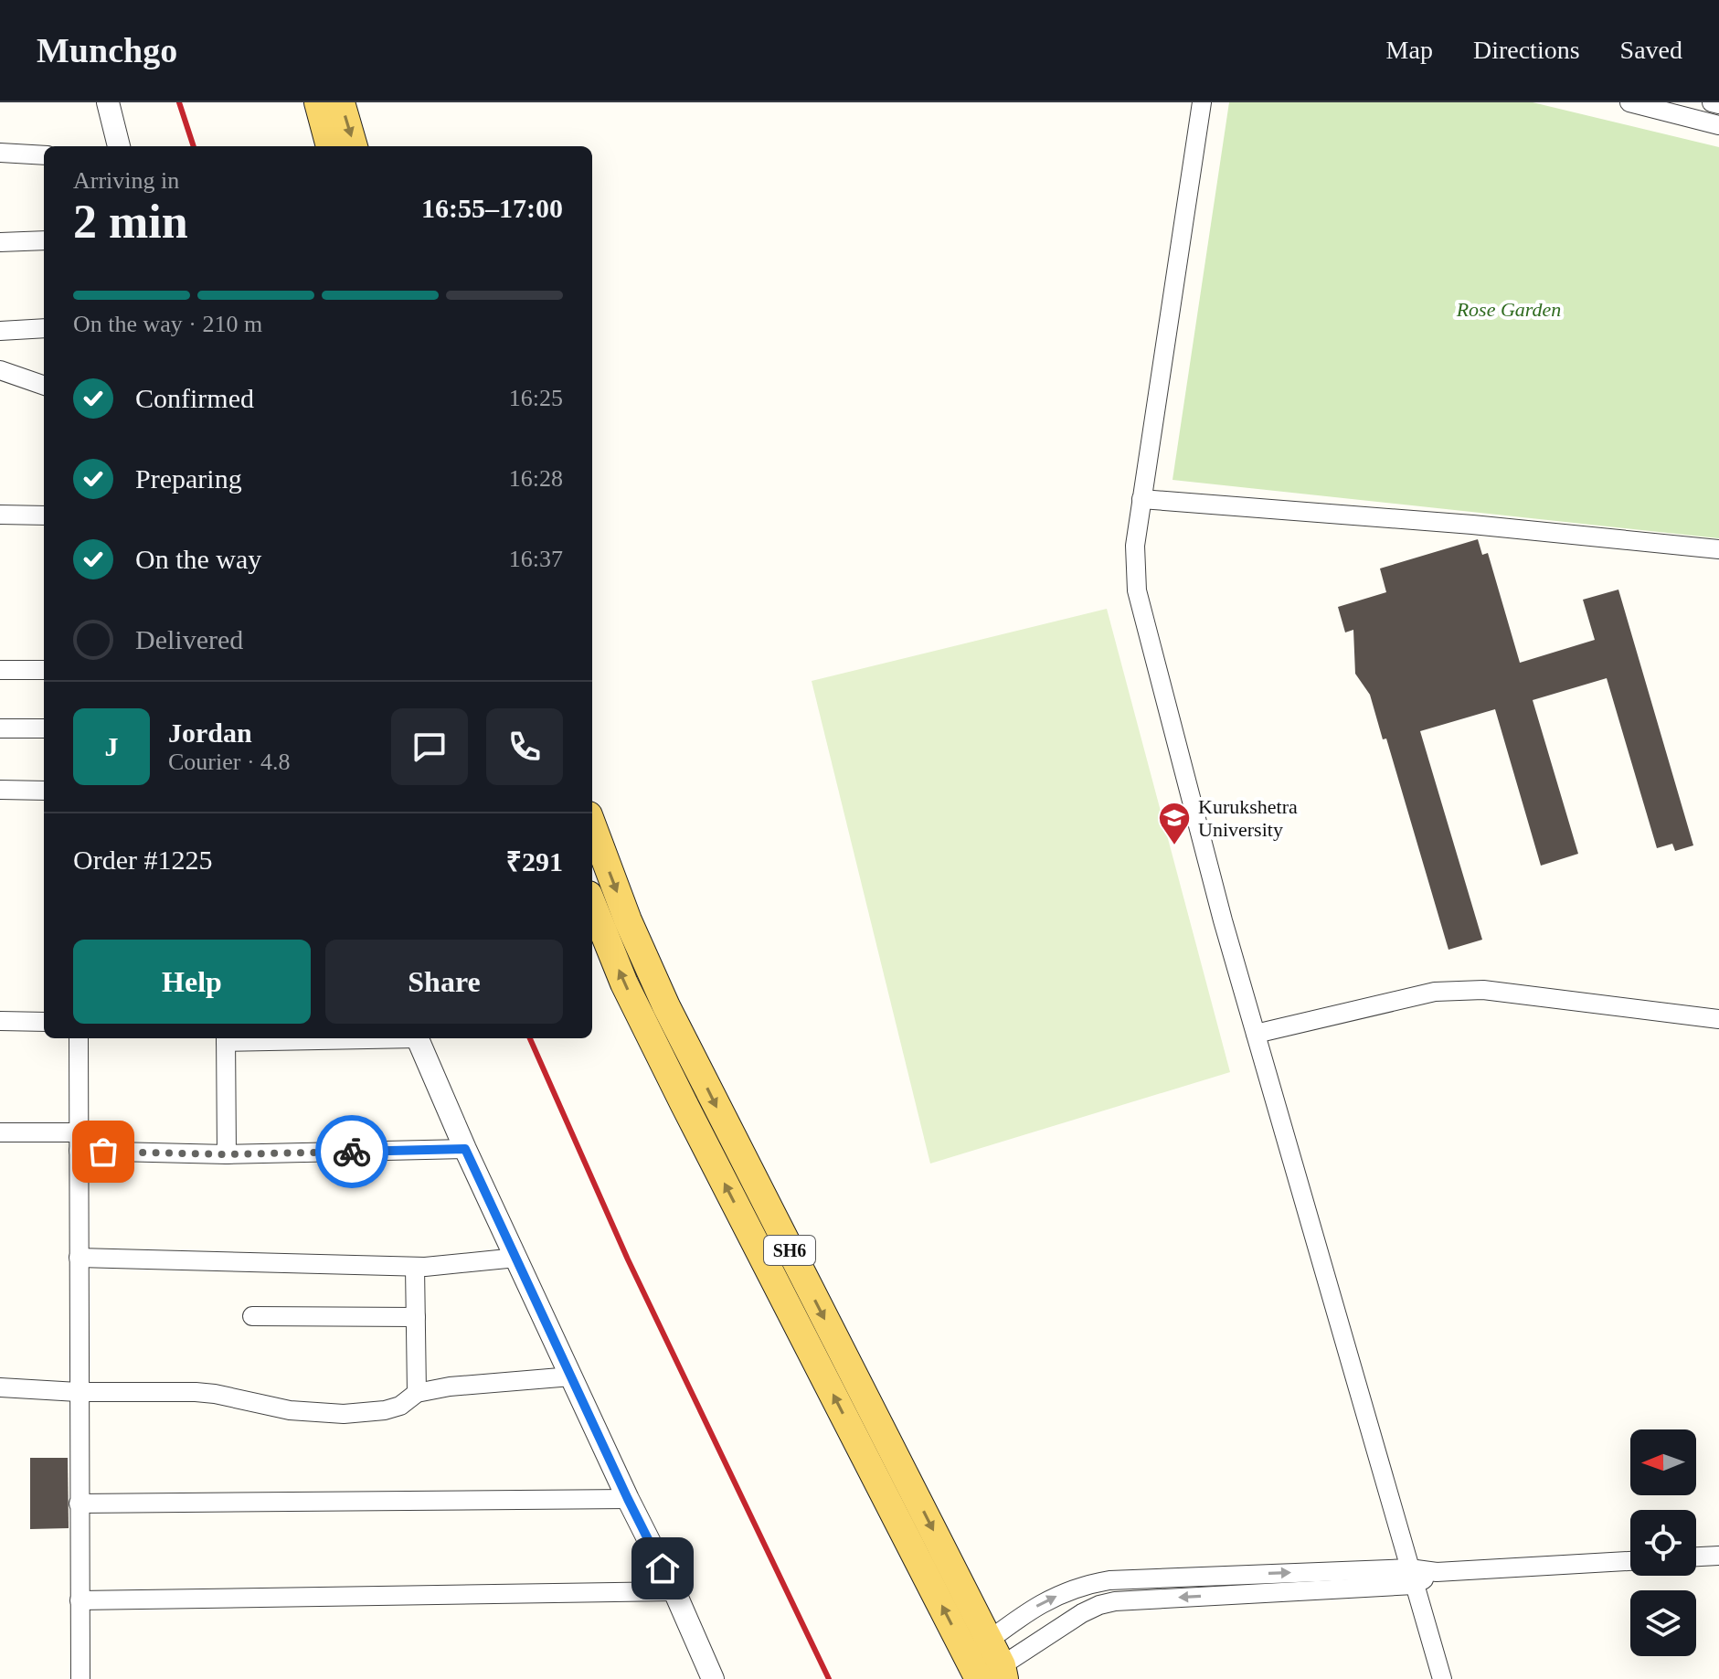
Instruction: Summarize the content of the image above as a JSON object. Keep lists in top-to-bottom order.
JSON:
{
  "streets": {
    "main road": ["SH6"]
  },
  "parks": ["Rose Garden"],
  "places": {
    "school or university": ["Kurukshetra University"]
  },
  "north": "left",
  "page": {
    "header": "Munchgo",
    "nav": ["Map", "Directions", "Saved"],
    "heading": ["2 min", "Arriving in", "16:55–17:00"],
    "panel": [
      "Jordan",
      "Courier · 4.8",
      "Order #1225",
      "₹291"
    ],
    "bar": "On the way · 210 m",
    "list": [
      ["Confirmed", "16:25"],
      ["Preparing", "16:28"],
      ["On the way", "16:37"],
      "Delivered"
    ],
    "round": "J",
    "buttons": ["Help", "Share"]
  }
}
